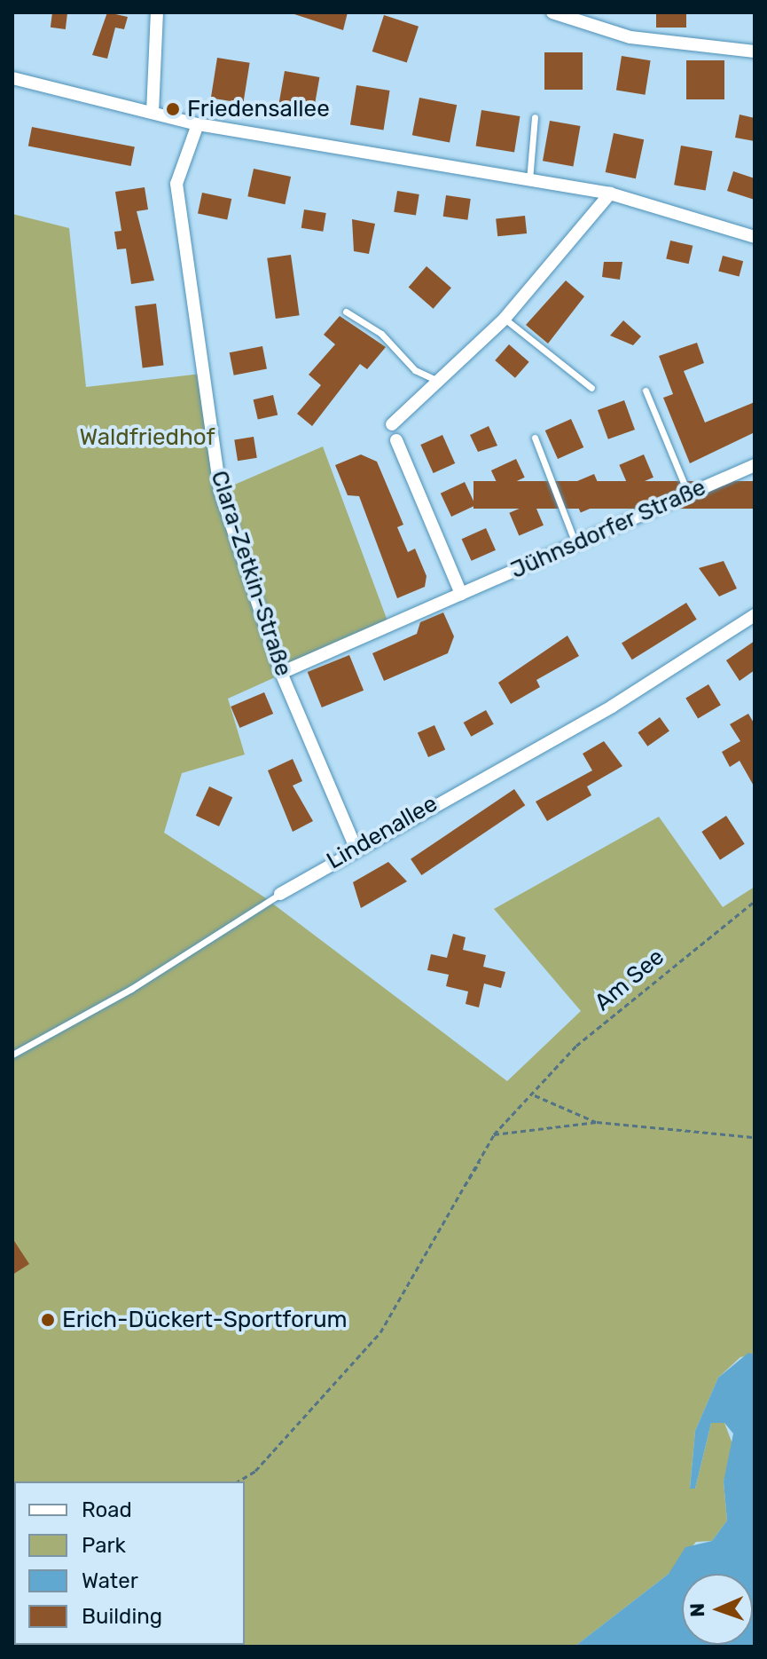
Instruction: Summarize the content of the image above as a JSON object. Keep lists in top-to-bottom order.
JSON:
{
  "streets": {
    "street": ["Jühnsdorfer Straße", "Clara-Zetkin-Straße", "Lindenallee"],
    "path": ["Am See"]
  },
  "crossings": [
    ["Jühnsdorfer Straße", "Clara-Zetkin-Straße"],
    ["Clara-Zetkin-Straße", "Lindenallee"]
  ],
  "parks": ["Waldfriedhof"],
  "places": ["Friedensallee", "Erich-Dückert-Sportforum"],
  "legend": [
    "Road",
    "Park",
    "Water",
    "Building"
  ],
  "north": "left"
}
